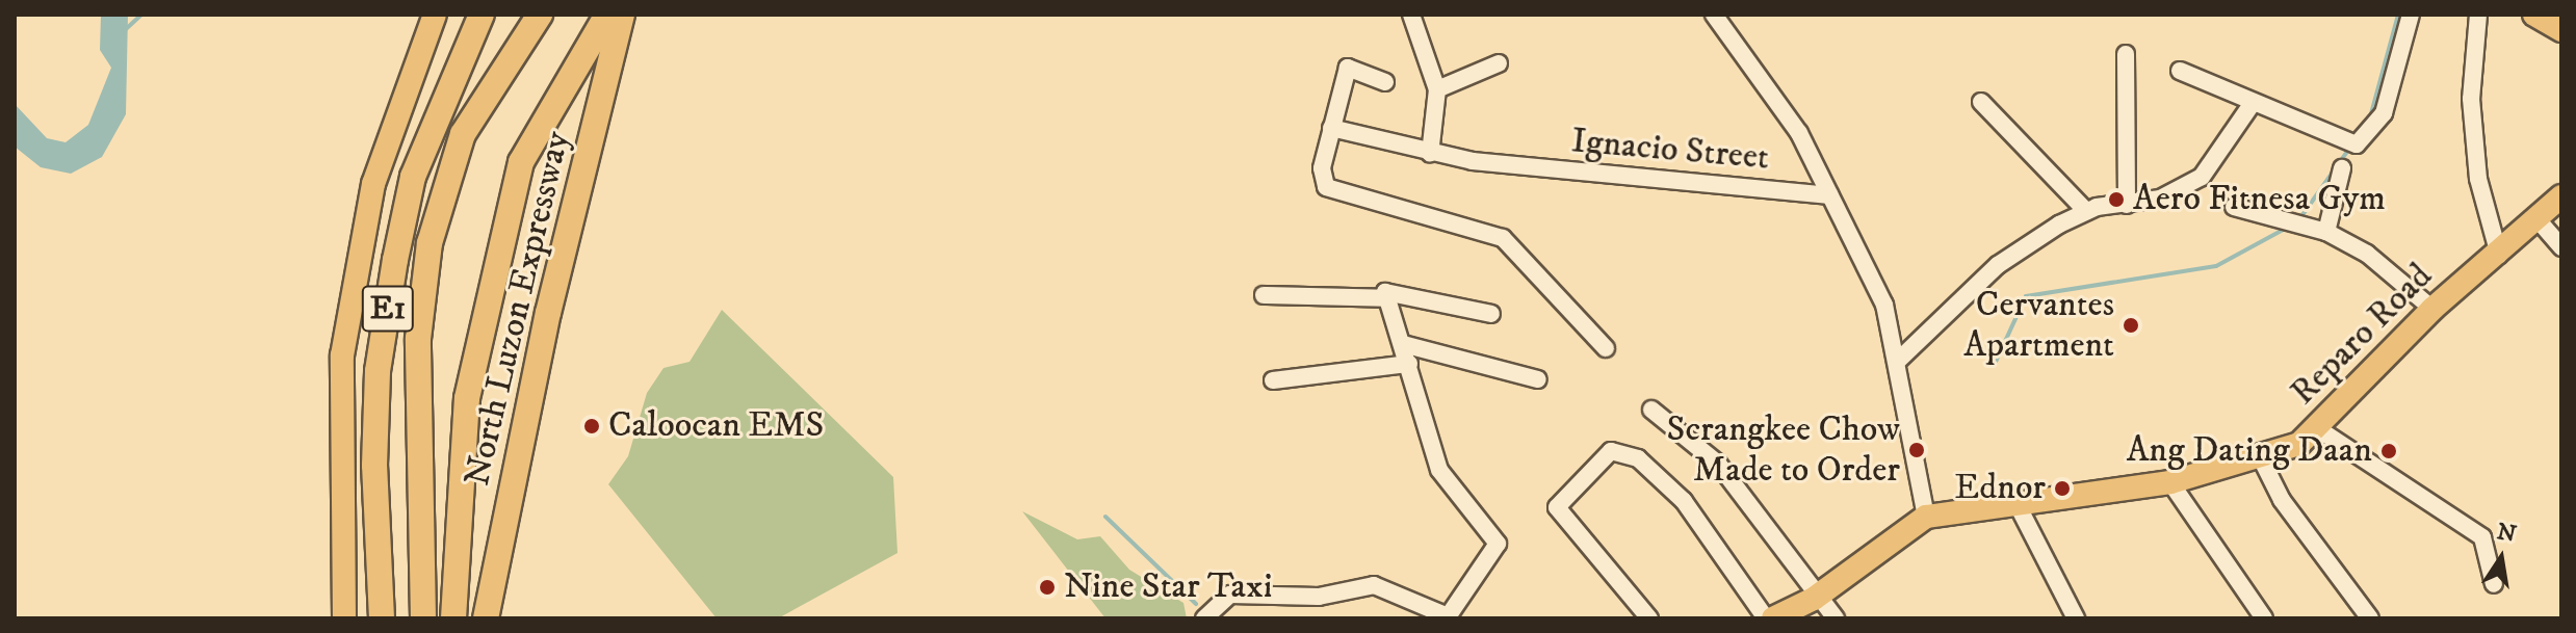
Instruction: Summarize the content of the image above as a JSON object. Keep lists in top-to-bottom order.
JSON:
{
  "streets": {
    "highway": ["E1", "North Luzon Expressway"],
    "main road": ["Reparo Road"],
    "street": ["Ignacio Street"]
  },
  "places": [
    "Aero Fitnesa Gym",
    "Cervantes Apartment",
    "Caloocan EMS",
    "Scrangkee Chow Made to Order",
    "Ang Dating Daan",
    "Ednor",
    "Nine Star Taxi"
  ],
  "north": "top"
}
